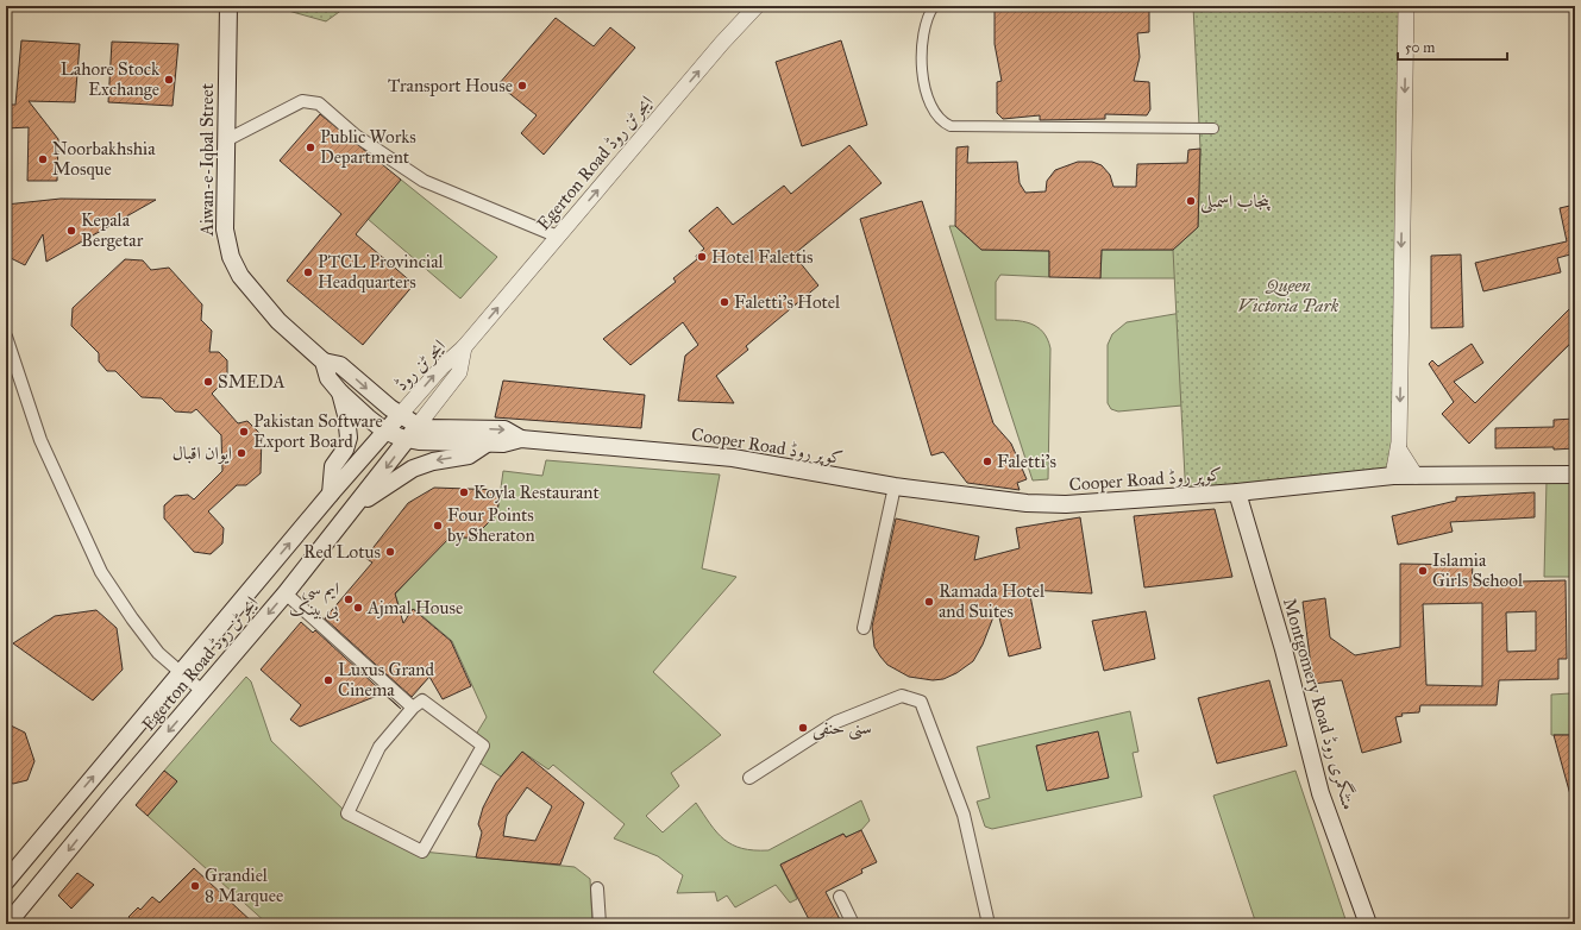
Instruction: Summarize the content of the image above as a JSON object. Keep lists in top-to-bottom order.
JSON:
{
  "streets": {
    "main road": [
      "Aiwan-e-Iqbal Street",
      "Egerton Road ایجرٹن روڈ",
      "Cooper Road کوپر روڈ",
      "Montgomery Road منٹگمری روڈ"
    ],
    "street": ["ایجرٹن روڈ"]
  },
  "crossings": [
    ["Aiwan-e-Iqbal Street", "Egerton Road ایجرٹن روڈ"],
    ["Aiwan-e-Iqbal Street", "ایجرٹن روڈ"],
    ["Aiwan-e-Iqbal Street", "Cooper Road کوپر روڈ"],
    ["Egerton Road ایجرٹن روڈ", "ایجرٹن روڈ"],
    ["Egerton Road ایجرٹن روڈ", "Cooper Road کوپر روڈ"],
    ["ایجرٹن روڈ", "Cooper Road کوپر روڈ"],
    ["Cooper Road کوپر روڈ", "Montgomery Road منٹگمری روڈ"]
  ],
  "parks": ["Queen Victoria Park"],
  "places": [
    "Lahore Stock Exchange",
    "Transport House",
    "Public Works Department",
    "Noorbakhshia Mosque",
    "پنجاب اسمبلی",
    "Kepala Bergetar",
    "Hotel Falettis",
    "PTCL Provincial Headquarters",
    "Faletti's Hotel",
    "SMEDA",
    "Pakistan Software Export Board",
    "ایوان اقبال",
    "Faletti's",
    "Koyla Restaurant",
    "Four Points by Sheraton",
    "Red Lotus",
    "Islamia Girls School",
    "ایم سی بی بینک",
    "Ramada Hotel and Suites",
    "Ajmal House",
    "Luxus Grand Cinema",
    "سنی حنفی",
    "Grandiel 8 Marquee"
  ],
  "scale_bar": "50 m"
}
